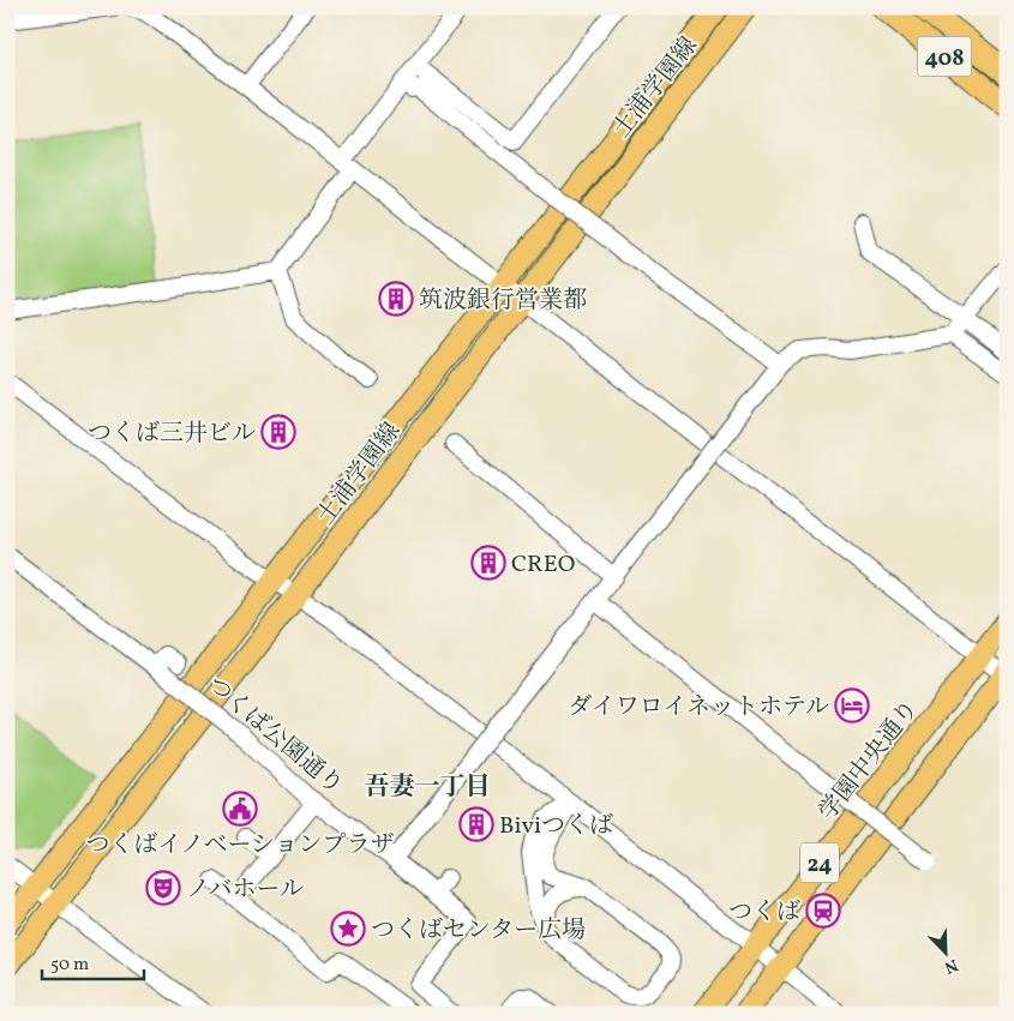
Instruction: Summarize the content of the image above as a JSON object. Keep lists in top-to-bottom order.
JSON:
{
  "streets": {
    "highway": ["408"],
    "main road": ["土浦学園線", "学園中央通り", "24"],
    "street": ["つくば公園通り"]
  },
  "districts": ["吾妻一丁目"],
  "places": {
    "building": [
      "筑波銀行営業都",
      "つくば三井ビル",
      "CREO",
      "Biviつくば"
    ],
    "hotel": ["ダイワロイネットホテル"],
    "public building": ["つくばイノベーションプラザ"],
    "theatre": ["ノバホール"],
    "station": ["つくば"],
    "place": ["つくばセンター広場"]
  },
  "scale_bar": "50 m",
  "north": "bottom right"
}
